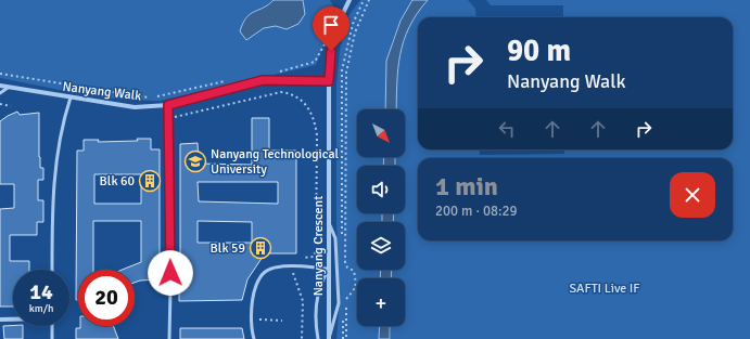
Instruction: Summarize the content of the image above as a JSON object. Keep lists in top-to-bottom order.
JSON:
{
  "streets": {
    "street": ["Nanyang Walk", "Nanyang Crescent"]
  },
  "crossings": [
    ["Nanyang Walk", "Nanyang Crescent"]
  ],
  "parks": ["SAFTI Live IF"],
  "places": {
    "school or university": ["Nanyang Technological University"],
    "building": ["Blk 60", "Blk 59"]
  },
  "north": "bottom right",
  "page": {
    "turn": ["90 m", "Nanyang Walk"],
    "map_buttons": "+",
    "heading": ["1 min", "200 m · 08:29"],
    "speed": "14 km/h",
    "limit": "20"
  }
}
